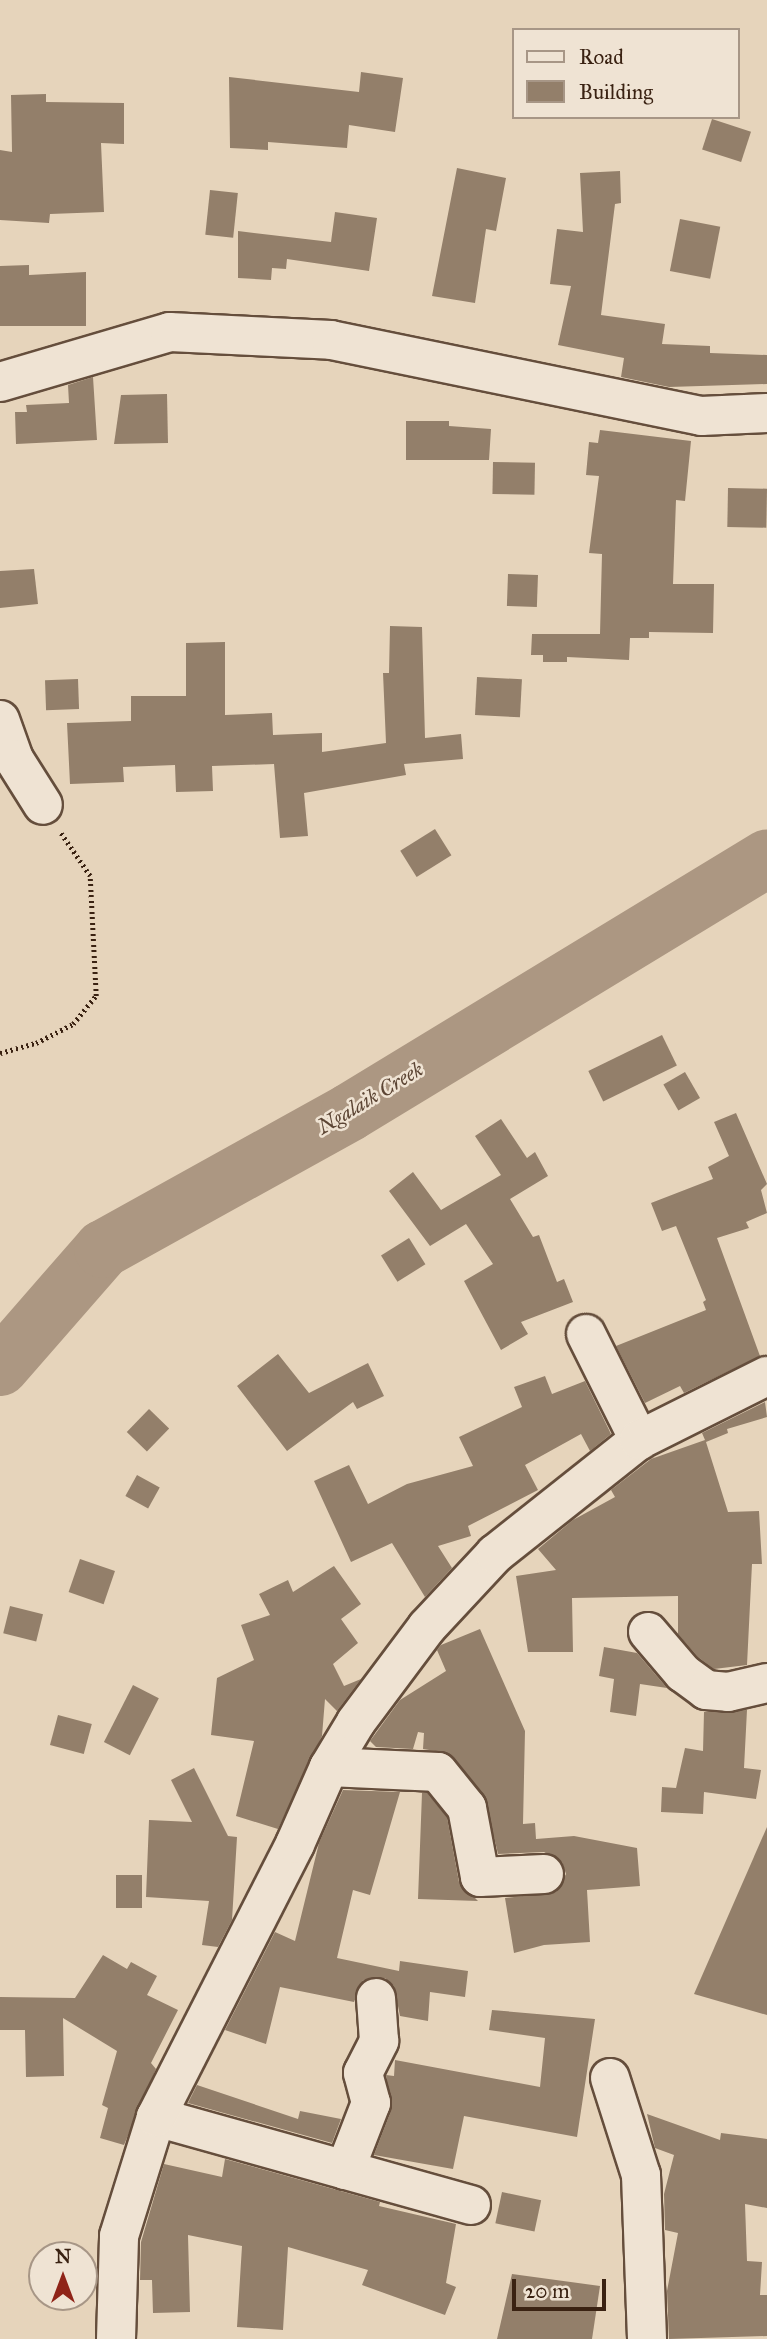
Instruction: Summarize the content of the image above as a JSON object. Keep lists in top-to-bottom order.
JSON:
{
  "water": ["Ngalaik Creek"],
  "legend": ["Road", "Building"],
  "scale_bar": "20 m",
  "north": "top"
}
